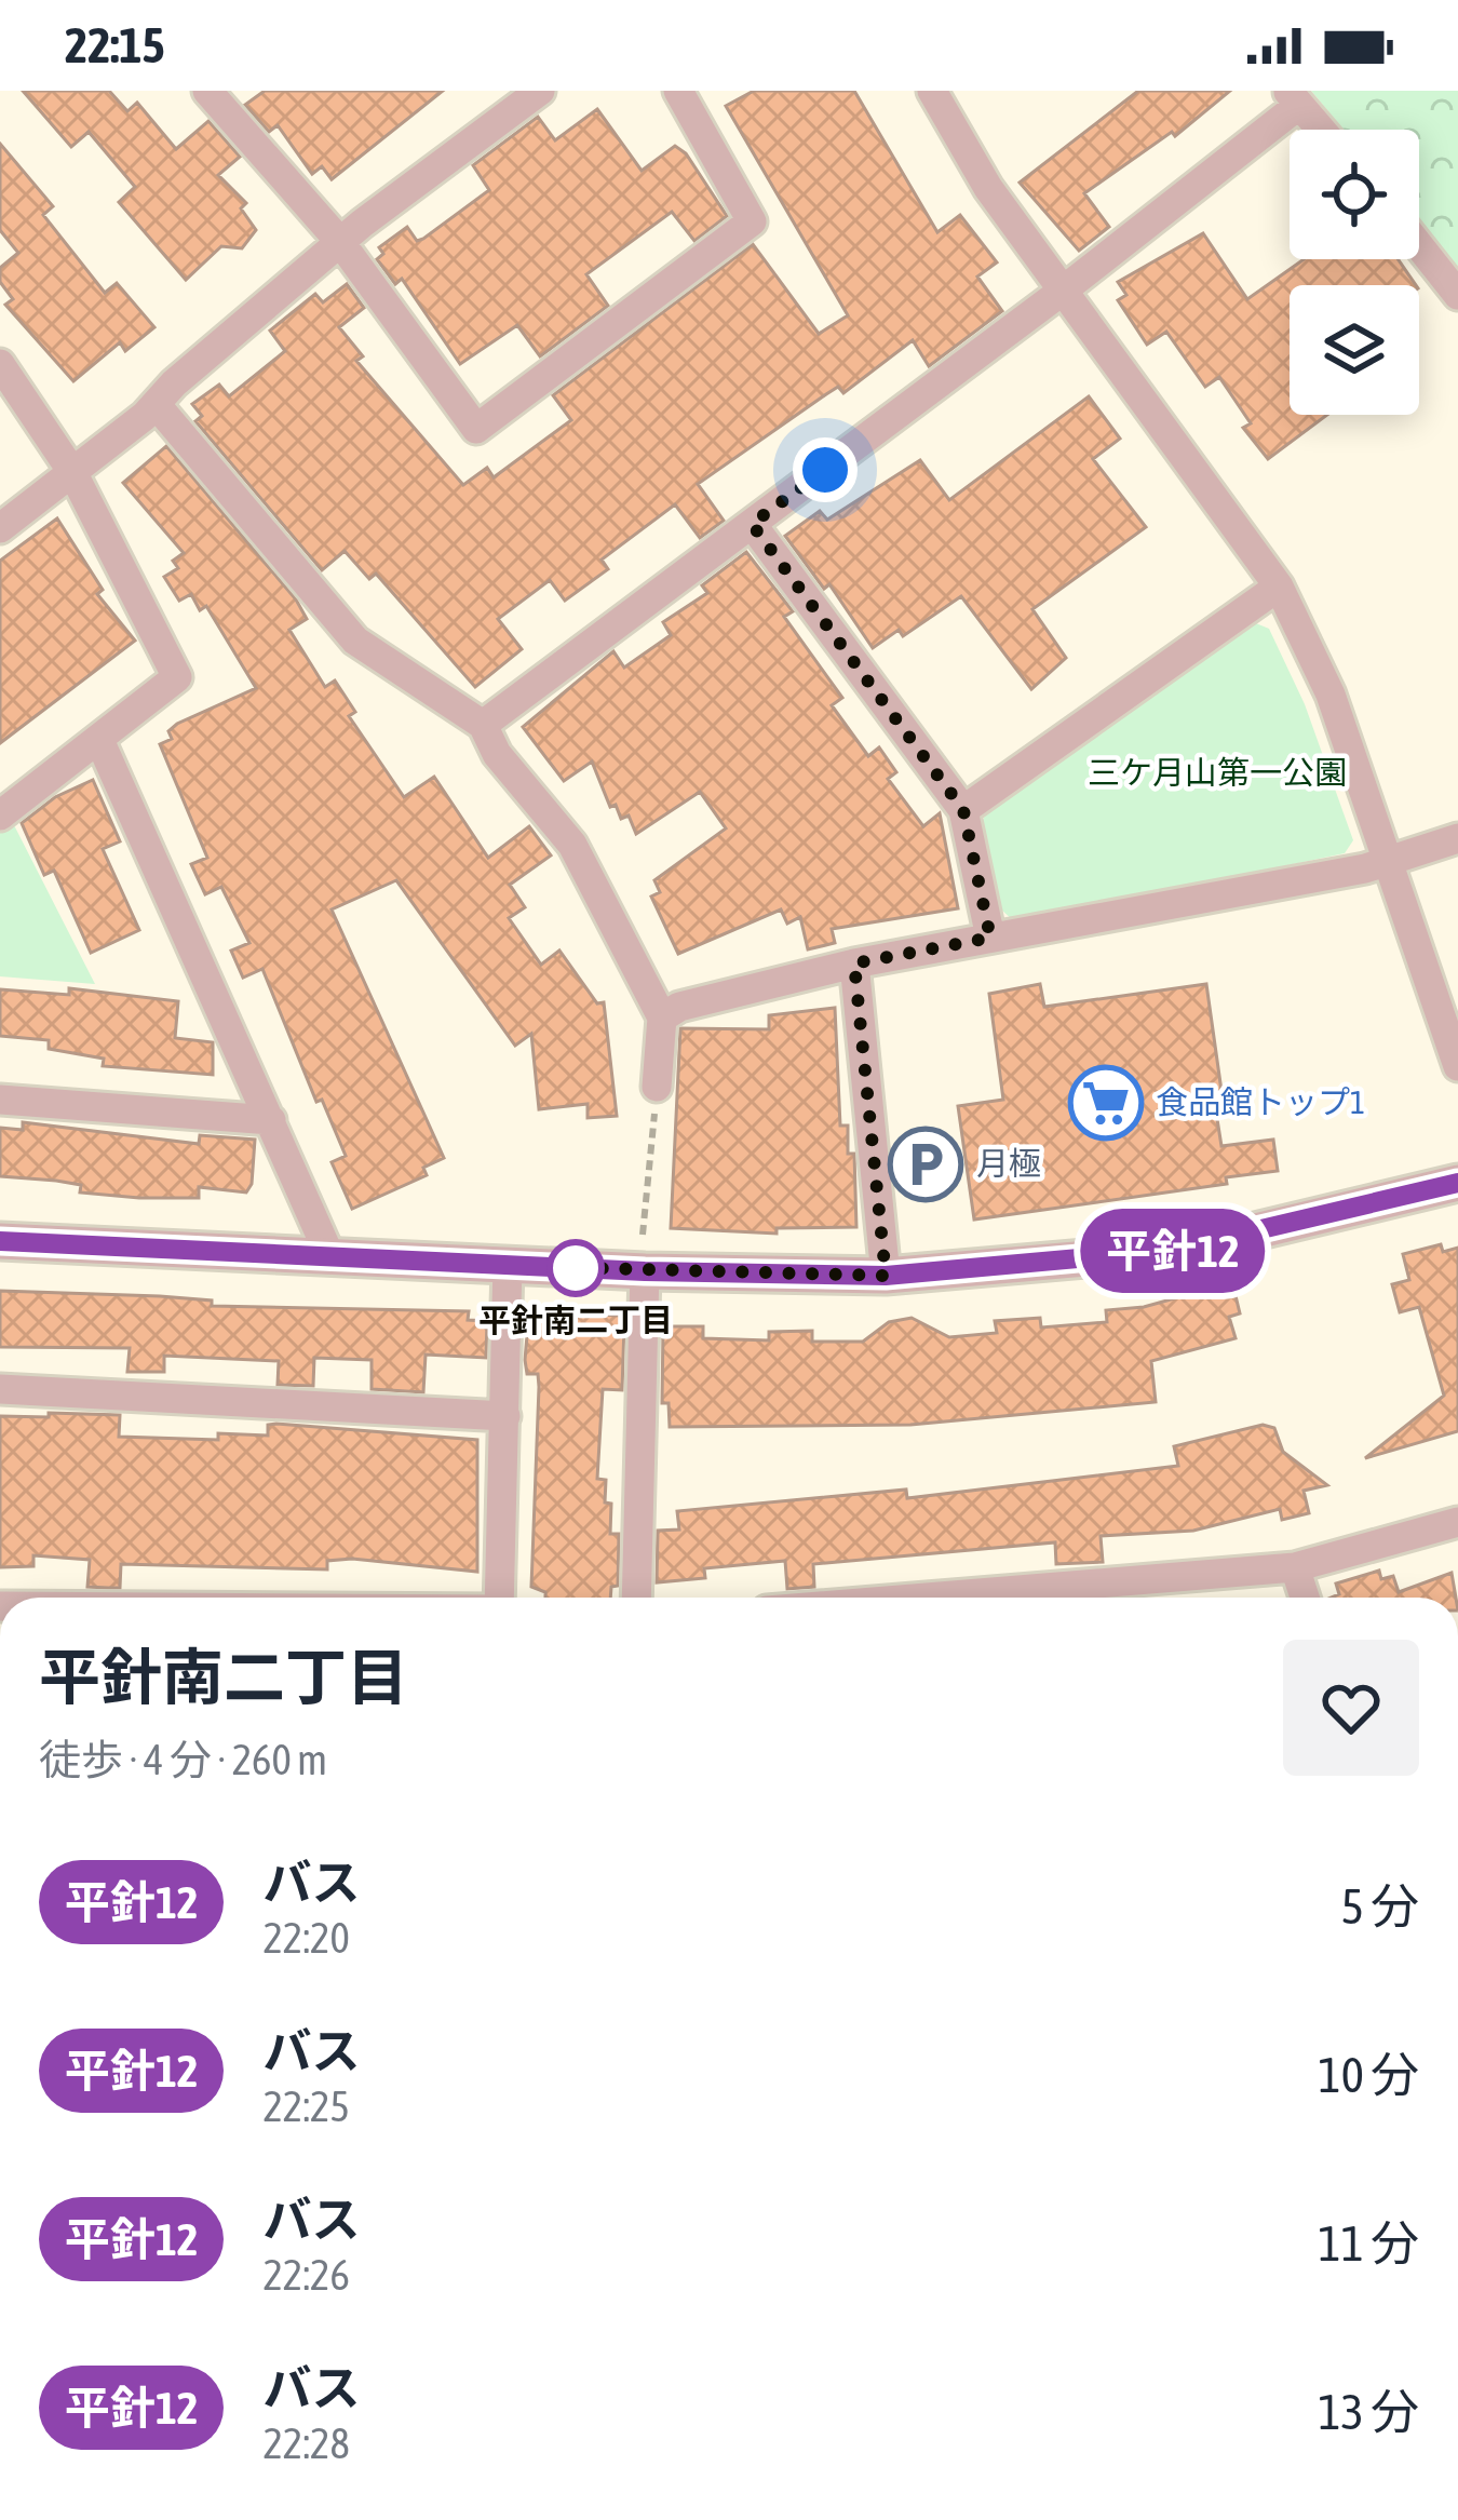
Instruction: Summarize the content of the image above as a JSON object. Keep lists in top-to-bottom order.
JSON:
{
  "parks": ["三ケ月山第一公園"],
  "places": {
    "supermarket": ["食品館トップ1"],
    "parking": ["月極"],
    "other": ["平針南二丁目"]
  },
  "lines": ["bus line 平針12"],
  "page": {
    "status": "22:15",
    "on_map": "平針12",
    "heading": ["平針南二丁目", "徒歩 · 4 分 · 260 m"],
    "list": [
      {
        "mark": "平針12",
        "name": "バス",
        "note": "22:20",
        "value": "5 分"
      },
      {
        "mark": "平針12",
        "name": "バス",
        "note": "22:25",
        "value": "10 分"
      },
      {
        "mark": "平針12",
        "name": "バス",
        "note": "22:26",
        "value": "11 分"
      },
      {
        "mark": "平針12",
        "name": "バス",
        "note": "22:28",
        "value": "13 分"
      }
    ]
  }
}
